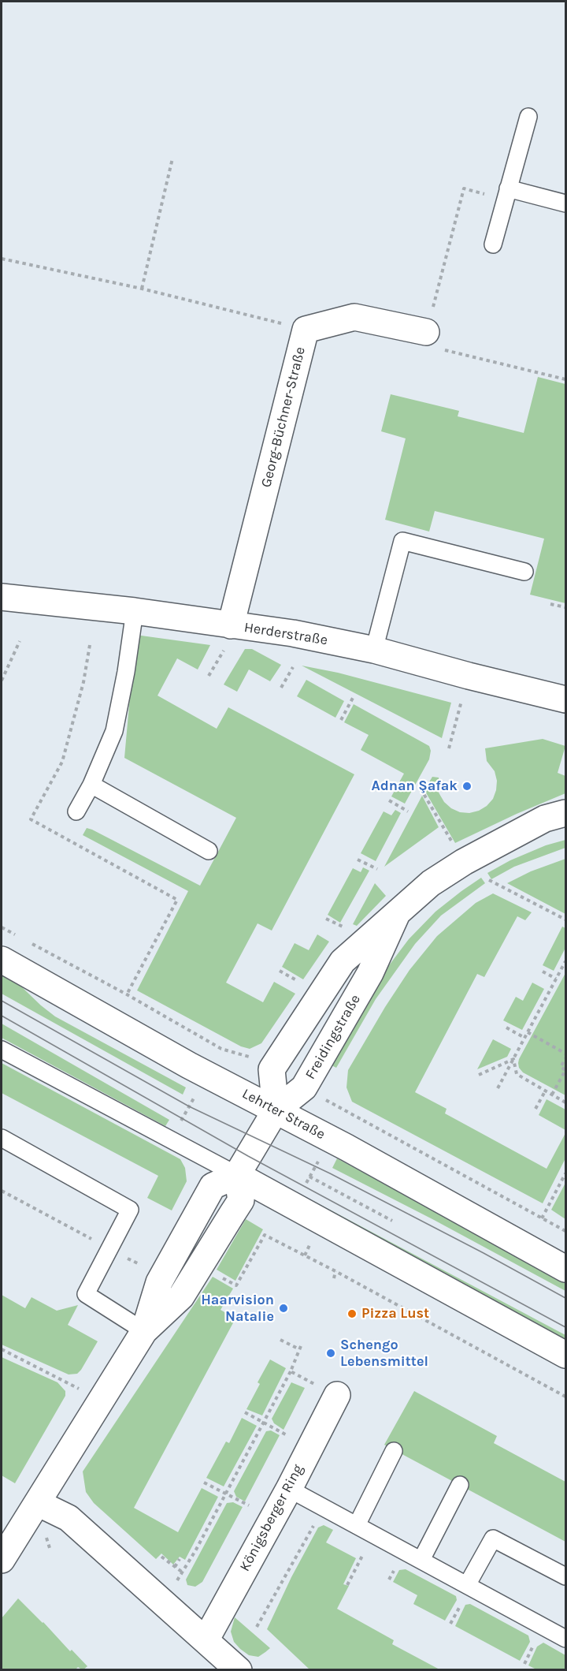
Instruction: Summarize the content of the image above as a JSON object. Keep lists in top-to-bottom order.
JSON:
{
  "streets": {
    "street": [
      "Georg-Büchner-Straße",
      "Herderstraße",
      "Freidingstraße",
      "Lehrter Straße",
      "Königsberger Ring"
    ]
  },
  "crossings": [
    ["Georg-Büchner-Straße", "Herderstraße"],
    ["Freidingstraße", "Lehrter Straße"]
  ],
  "places": [
    "Adnan Şafak",
    "Haarvision Natalie",
    "Pizza Lust",
    "Schengo Lebensmittel"
  ]
}
